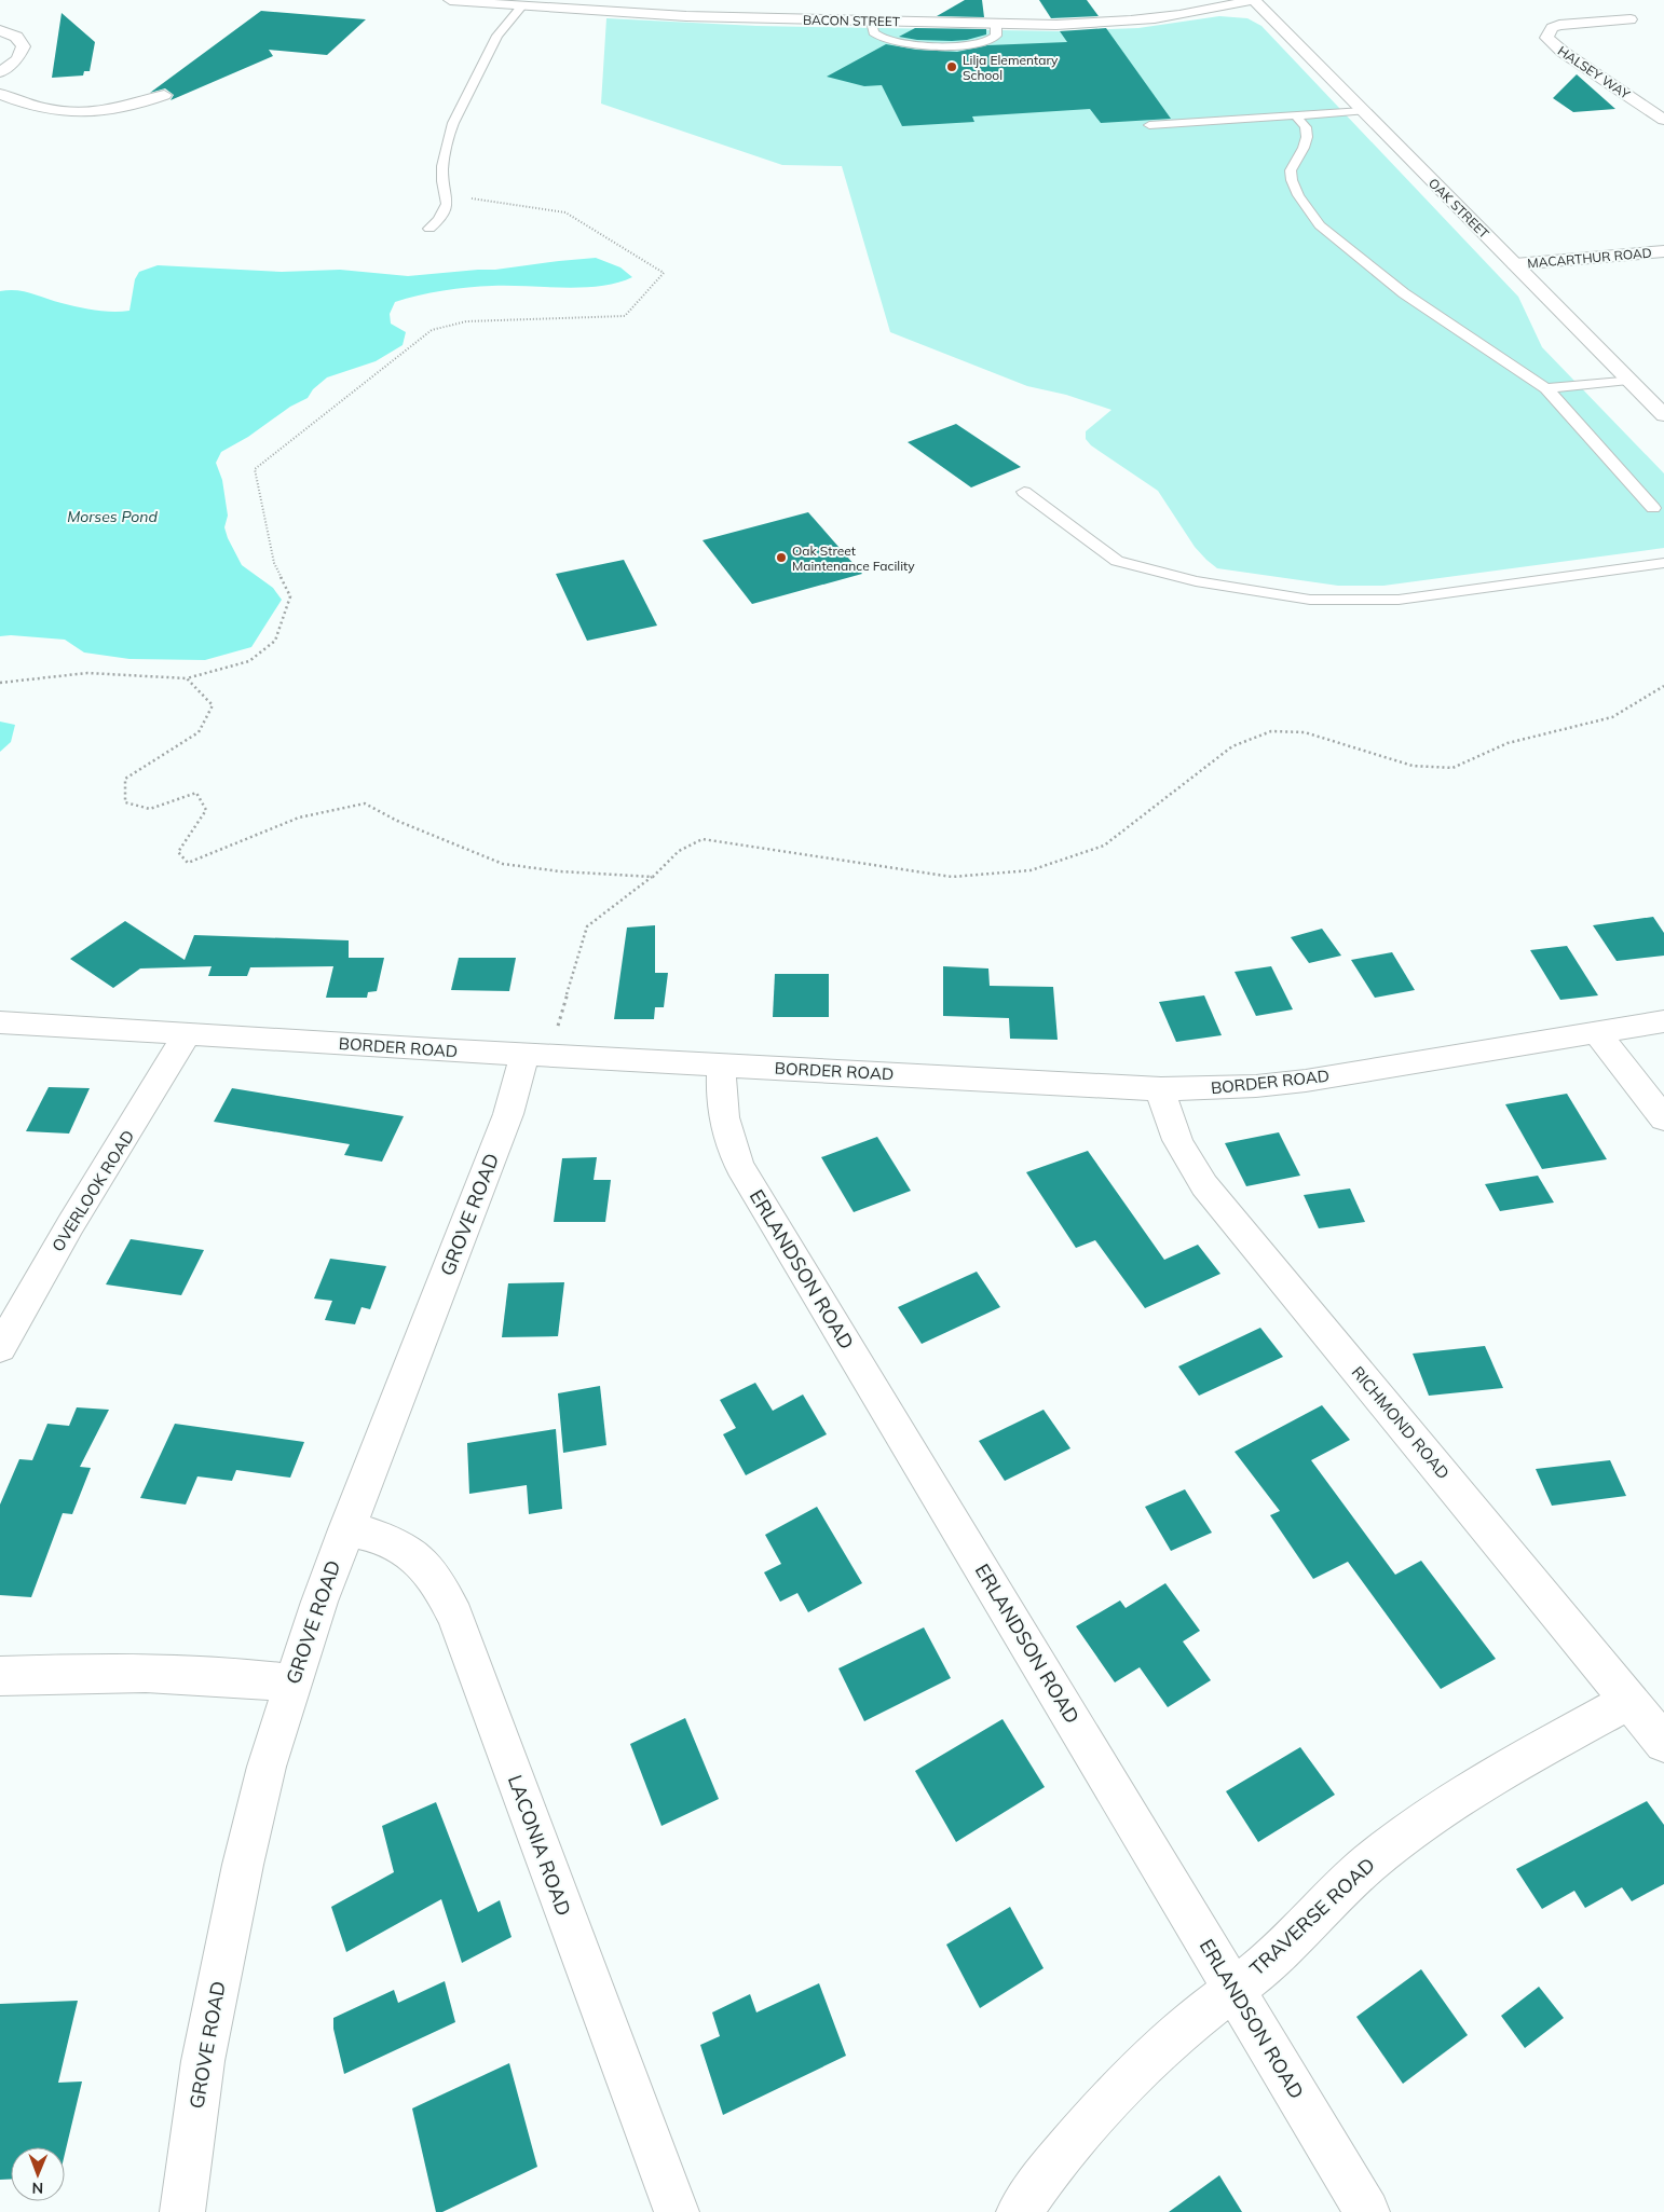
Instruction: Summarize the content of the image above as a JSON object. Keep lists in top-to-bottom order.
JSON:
{
  "streets": {
    "street": [
      "BACON STREET",
      "HALSEY WAY",
      "OAK STREET",
      "MACARTHUR ROAD",
      "BORDER ROAD",
      "OVERLOOK ROAD",
      "GROVE ROAD",
      "ERLANDSON ROAD",
      "RICHMOND ROAD",
      "LACONIA ROAD",
      "TRAVERSE ROAD"
    ]
  },
  "crossings": [
    ["BACON STREET", "OAK STREET"],
    ["OAK STREET", "MACARTHUR ROAD"],
    ["BORDER ROAD", "OVERLOOK ROAD"],
    ["BORDER ROAD", "GROVE ROAD"],
    ["BORDER ROAD", "ERLANDSON ROAD"],
    ["BORDER ROAD", "RICHMOND ROAD"],
    ["GROVE ROAD", "LACONIA ROAD"],
    ["ERLANDSON ROAD", "TRAVERSE ROAD"],
    ["RICHMOND ROAD", "TRAVERSE ROAD"]
  ],
  "water": ["Morses Pond"],
  "places": ["Lilja Elementary School", "Oak Street Maintenance Facility"],
  "north": "bottom"
}
